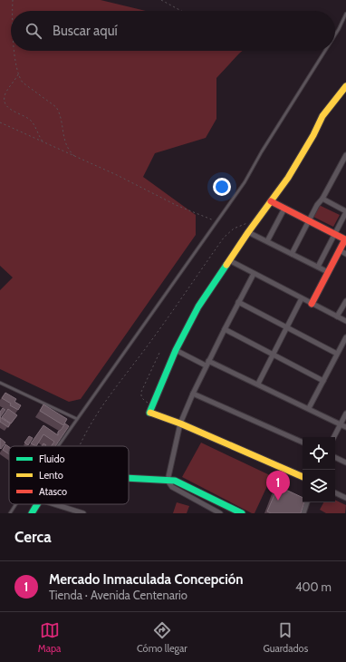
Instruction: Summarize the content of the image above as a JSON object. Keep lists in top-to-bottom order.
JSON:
{
  "legend": ["Fluido", "Lento", "Atasco"],
  "page": {
    "search": "Buscar aquí",
    "pins": "1",
    "heading": "Cerca",
    "list": [
      {
        "mark": "1",
        "name": "Mercado Inmaculada Concepción",
        "note": "Tienda · Avenida Centenario",
        "value": "400 m"
      }
    ],
    "nav": ["Mapa", "Cómo llegar", "Guardados"]
  }
}
